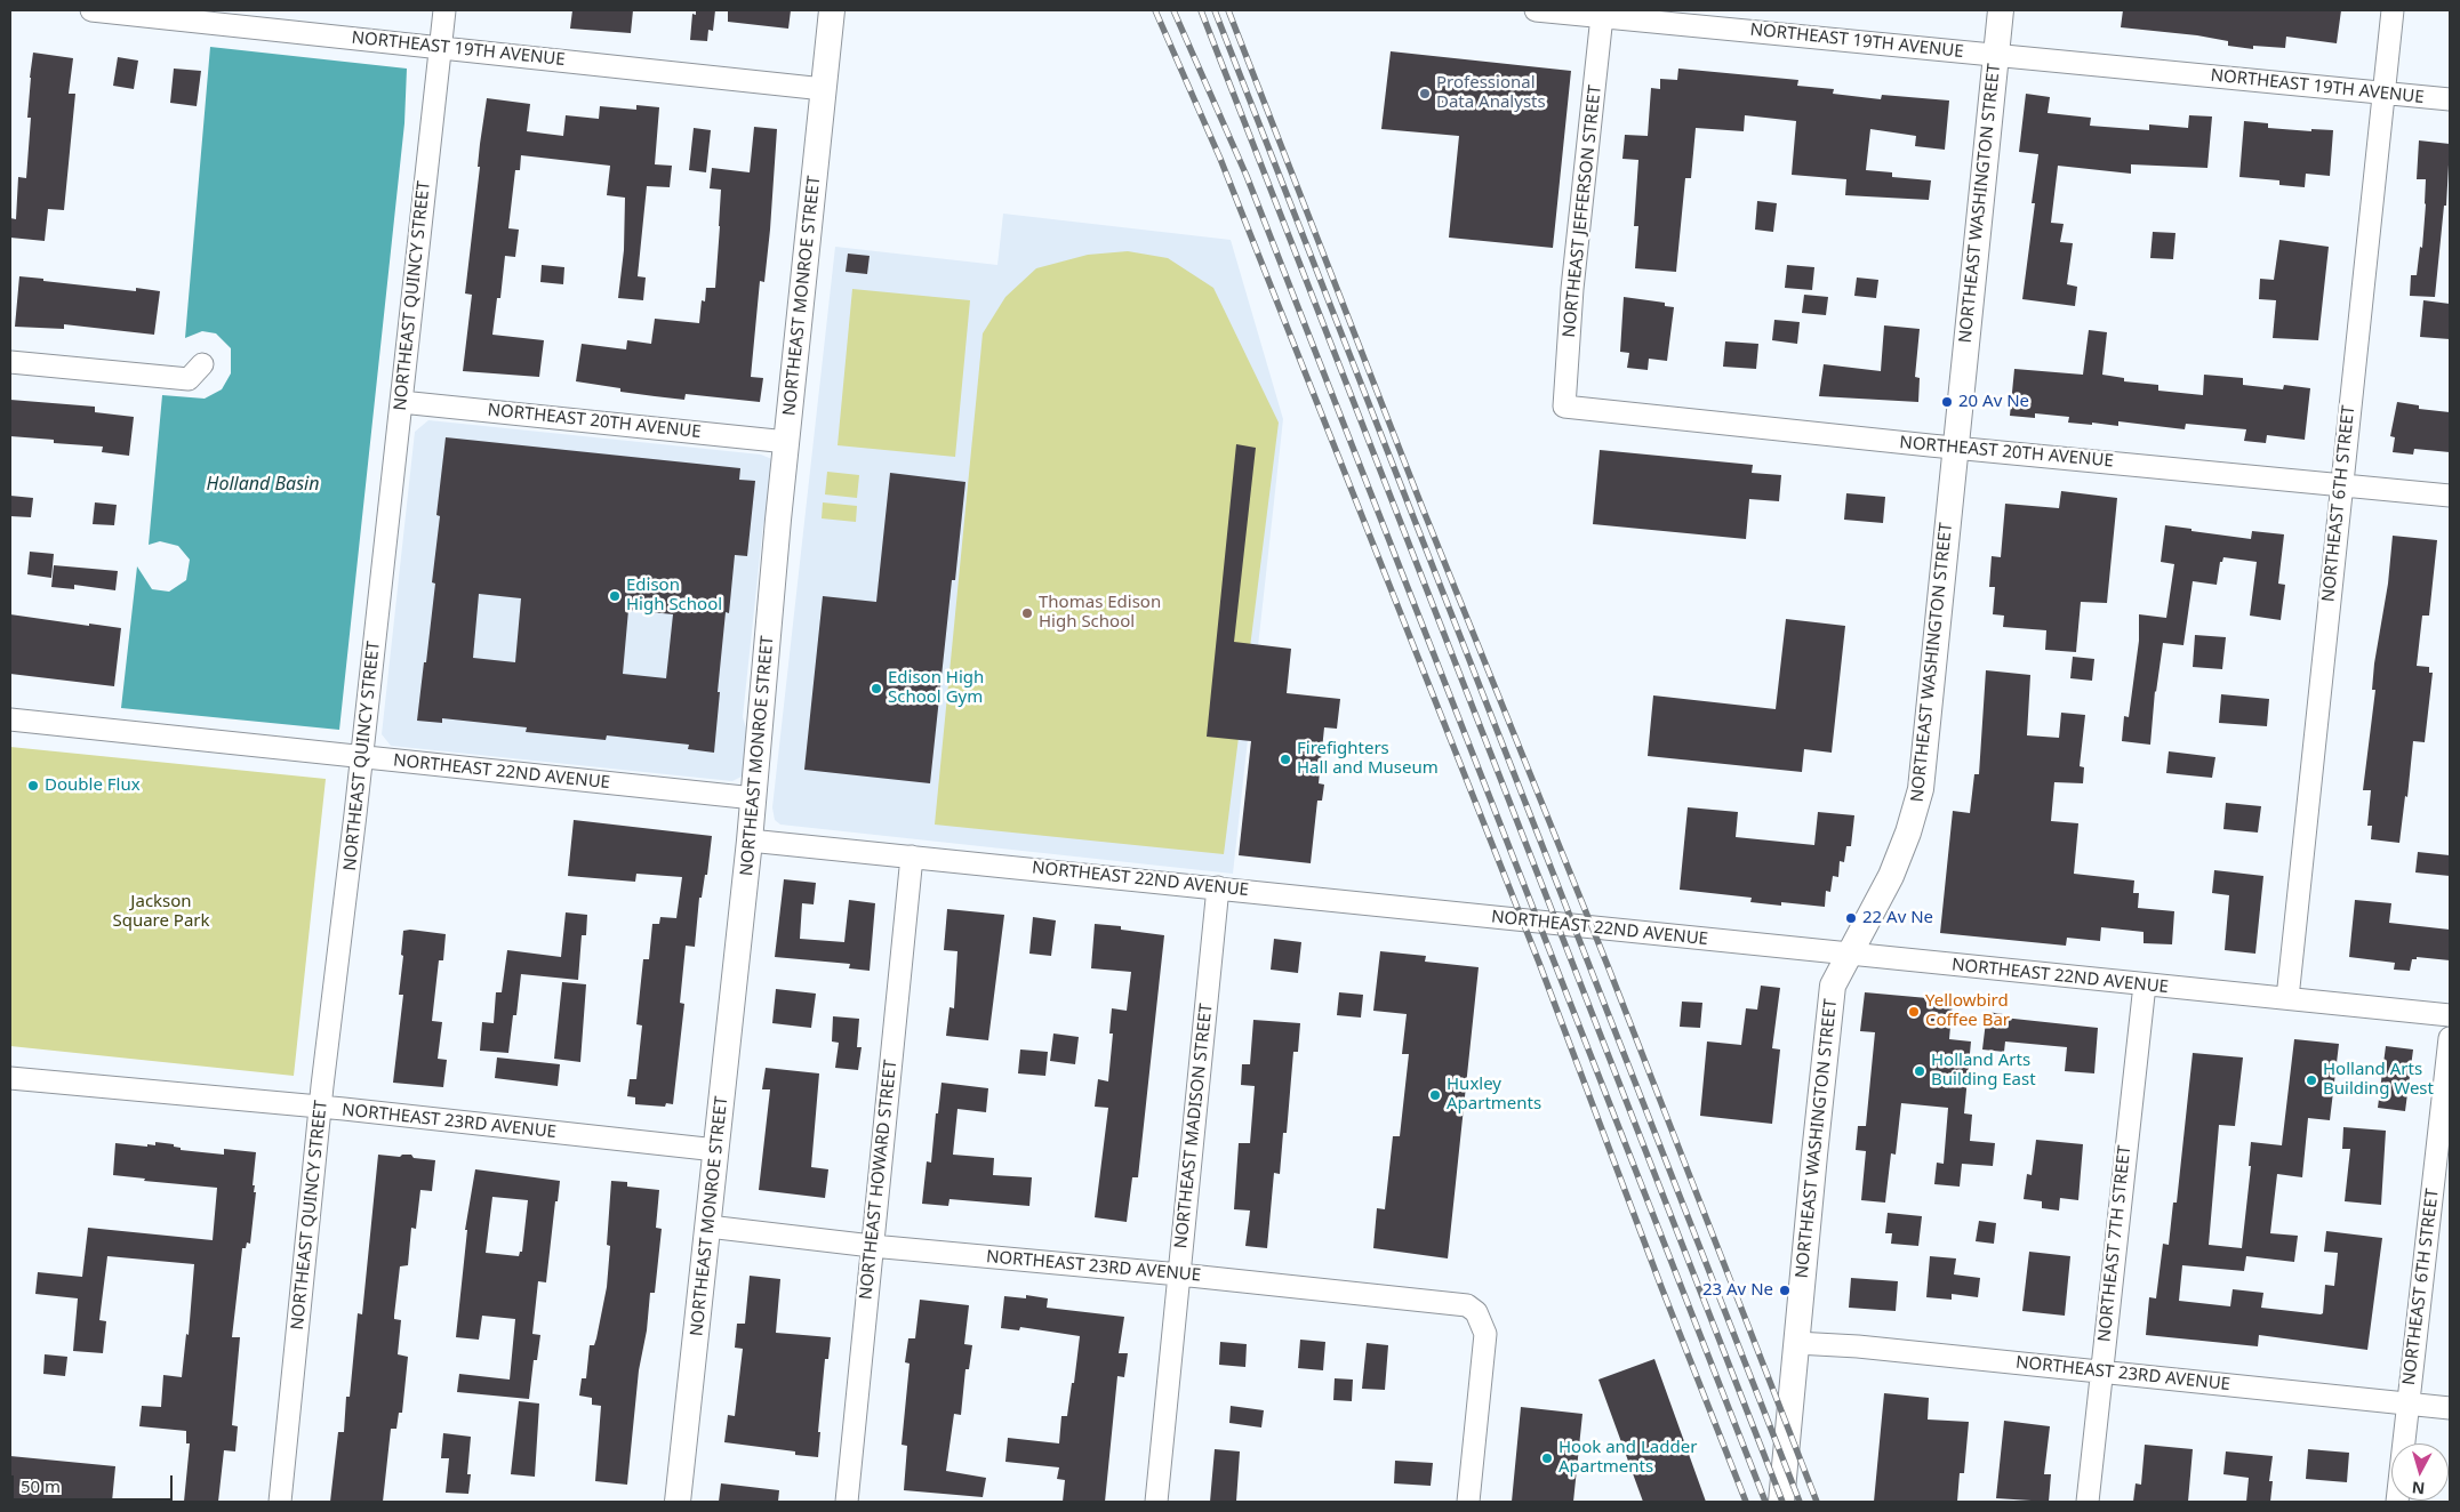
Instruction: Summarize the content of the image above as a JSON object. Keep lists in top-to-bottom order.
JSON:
{
  "streets": {
    "street": [
      "NORTHEAST 19TH AVENUE",
      "NORTHEAST WASHINGTON STREET",
      "NORTHEAST JEFFERSON STREET",
      "NORTHEAST QUINCY STREET",
      "NORTHEAST MONROE STREET",
      "NORTHEAST 20TH AVENUE",
      "NORTHEAST 6TH STREET",
      "NORTHEAST 22ND AVENUE",
      "NORTHEAST 23RD AVENUE",
      "NORTHEAST MADISON STREET",
      "NORTHEAST HOWARD STREET",
      "NORTHEAST 7TH STREET"
    ]
  },
  "crossings": [
    ["NORTHEAST 19TH AVENUE", "NORTHEAST WASHINGTON STREET"],
    ["NORTHEAST 19TH AVENUE", "NORTHEAST JEFFERSON STREET"],
    ["NORTHEAST 19TH AVENUE", "NORTHEAST QUINCY STREET"],
    ["NORTHEAST 19TH AVENUE", "NORTHEAST MONROE STREET"],
    ["NORTHEAST 19TH AVENUE", "NORTHEAST 6TH STREET"],
    ["NORTHEAST WASHINGTON STREET", "NORTHEAST 20TH AVENUE"],
    ["NORTHEAST WASHINGTON STREET", "NORTHEAST 22ND AVENUE"],
    ["NORTHEAST WASHINGTON STREET", "NORTHEAST 23RD AVENUE"],
    ["NORTHEAST JEFFERSON STREET", "NORTHEAST 20TH AVENUE"],
    ["NORTHEAST QUINCY STREET", "NORTHEAST 20TH AVENUE"],
    ["NORTHEAST QUINCY STREET", "NORTHEAST 22ND AVENUE"],
    ["NORTHEAST QUINCY STREET", "NORTHEAST 23RD AVENUE"],
    ["NORTHEAST MONROE STREET", "NORTHEAST 20TH AVENUE"],
    ["NORTHEAST MONROE STREET", "NORTHEAST 22ND AVENUE"],
    ["NORTHEAST MONROE STREET", "NORTHEAST 23RD AVENUE"],
    ["NORTHEAST 20TH AVENUE", "NORTHEAST 6TH STREET"],
    ["NORTHEAST 6TH STREET", "NORTHEAST 22ND AVENUE"],
    ["NORTHEAST 6TH STREET", "NORTHEAST 23RD AVENUE"],
    ["NORTHEAST 22ND AVENUE", "NORTHEAST MADISON STREET"],
    ["NORTHEAST 22ND AVENUE", "NORTHEAST HOWARD STREET"],
    ["NORTHEAST 22ND AVENUE", "NORTHEAST 7TH STREET"],
    ["NORTHEAST 23RD AVENUE", "NORTHEAST MADISON STREET"],
    ["NORTHEAST 23RD AVENUE", "NORTHEAST HOWARD STREET"],
    ["NORTHEAST 23RD AVENUE", "NORTHEAST 7TH STREET"]
  ],
  "water": ["Holland Basin"],
  "parks": ["Jackson Square Park"],
  "places": [
    "Professional Data Analysts",
    "20 Av Ne",
    "Edison High School",
    "Thomas Edison High School",
    "Edison High School Gym",
    "Firefighters Hall and Museum",
    "Double Flux",
    "22 Av Ne",
    "Yellowbird Coffee Bar",
    "Holland Arts Building East",
    "Holland Arts Building West",
    "Huxley Apartments",
    "23 Av Ne",
    "Hook and Ladder Apartments"
  ],
  "scale_bar": "50 m",
  "north": "bottom"
}
